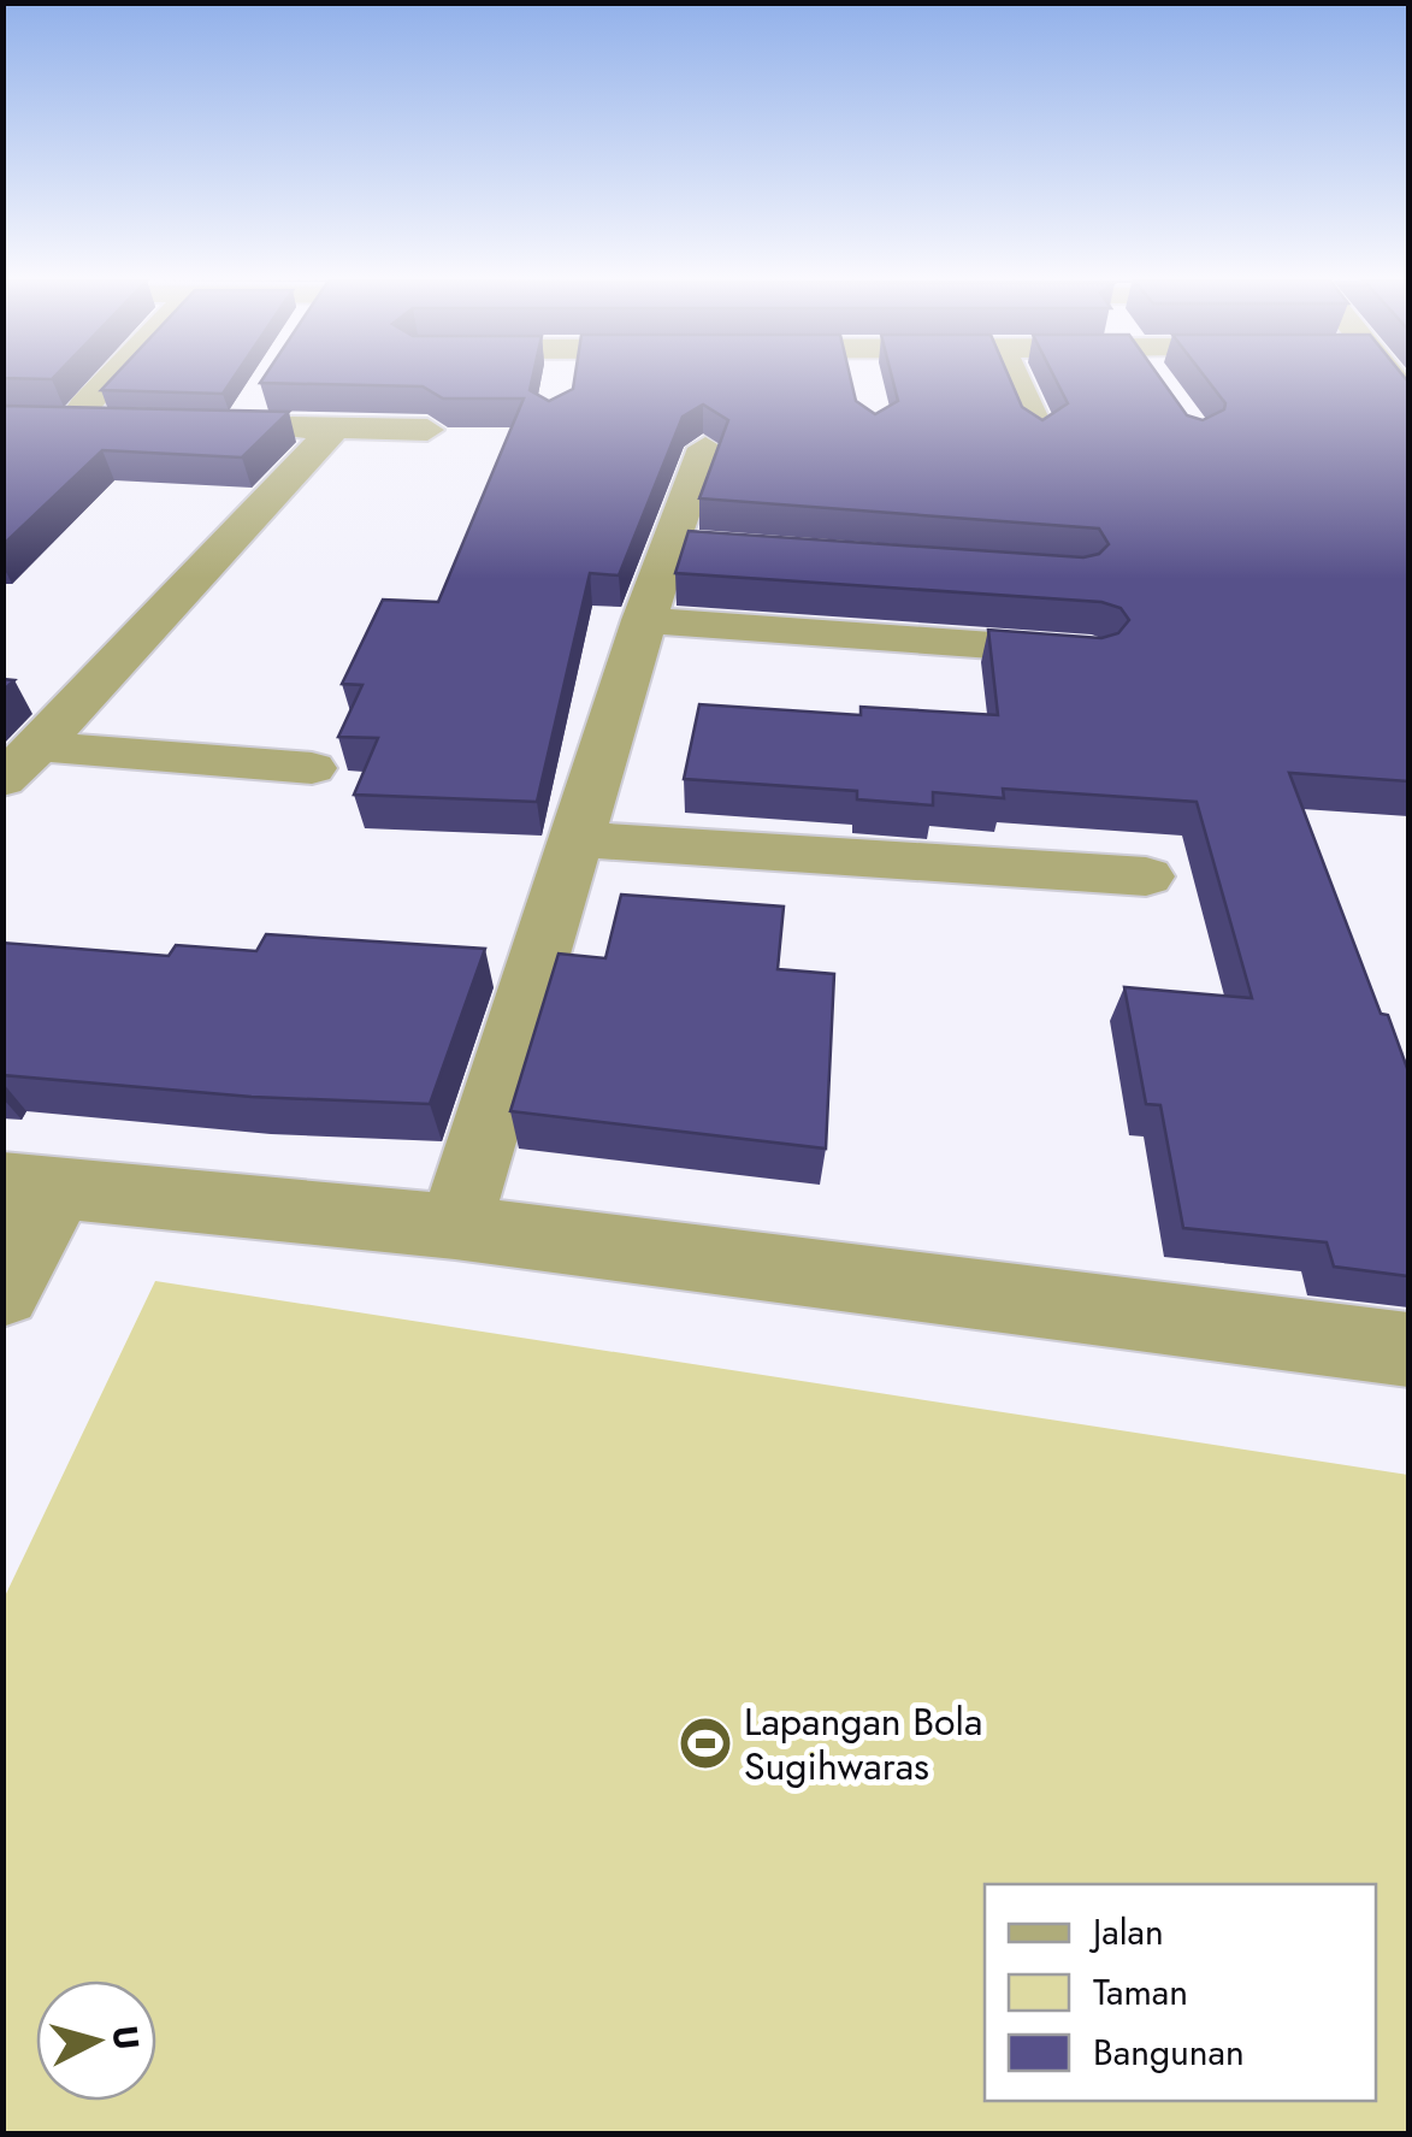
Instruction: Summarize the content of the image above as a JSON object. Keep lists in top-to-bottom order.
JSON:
{
  "places": {
    "sports": ["Lapangan Bola Sugihwaras"]
  },
  "legend": ["Jalan", "Taman", "Bangunan"],
  "north": "right"
}
